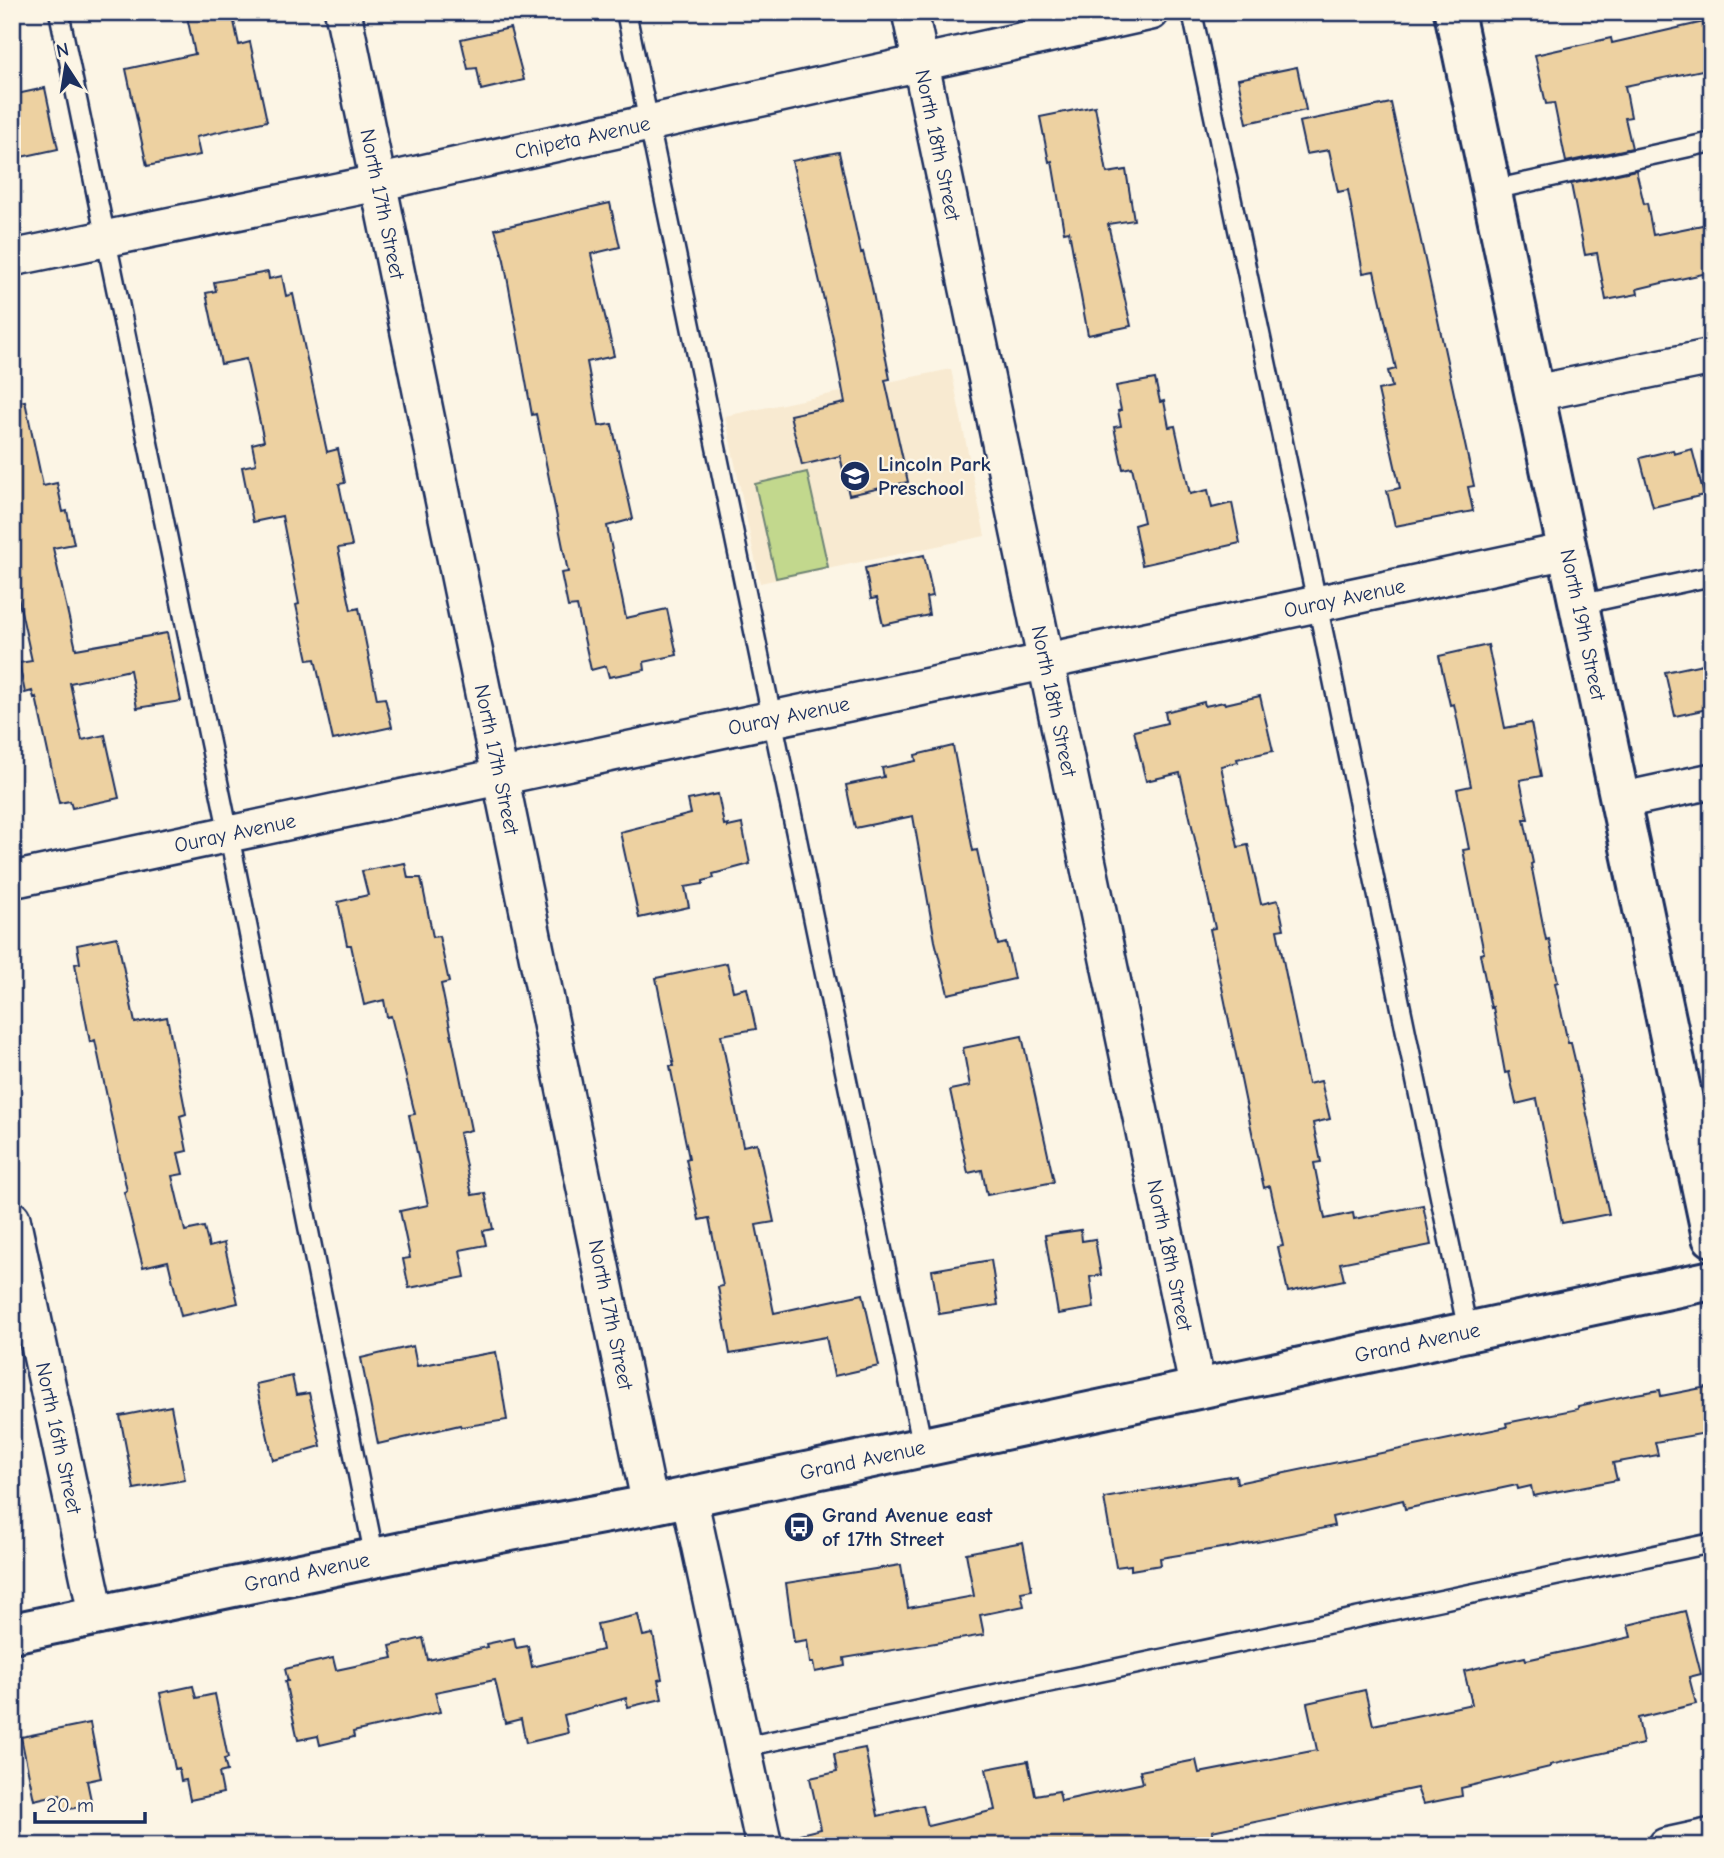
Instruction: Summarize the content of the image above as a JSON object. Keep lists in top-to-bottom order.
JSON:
{
  "streets": {
    "street": [
      "Chipeta Avenue",
      "North 18th Street",
      "North 17th Street",
      "Ouray Avenue",
      "North 19th Street",
      "Grand Avenue",
      "North 16th Street"
    ]
  },
  "crossings": [
    ["Chipeta Avenue", "North 18th Street"],
    ["Chipeta Avenue", "North 17th Street"],
    ["North 18th Street", "Ouray Avenue"],
    ["North 18th Street", "Grand Avenue"],
    ["North 17th Street", "Ouray Avenue"],
    ["North 17th Street", "Grand Avenue"],
    ["Ouray Avenue", "North 19th Street"],
    ["Grand Avenue", "North 16th Street"]
  ],
  "places": {
    "school or university": ["Lincoln Park Preschool"],
    "bus stop": ["Grand Avenue east of 17th Street"]
  },
  "scale_bar": "20 m",
  "north": "top"
}
